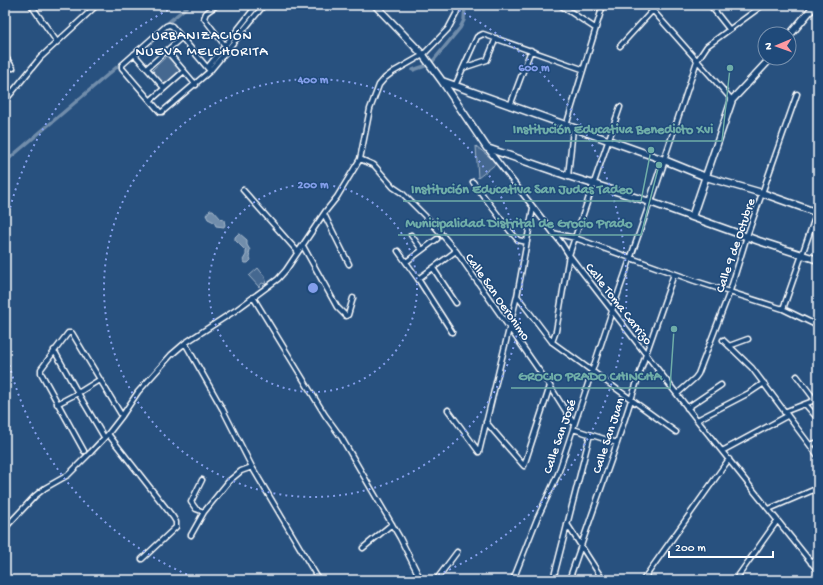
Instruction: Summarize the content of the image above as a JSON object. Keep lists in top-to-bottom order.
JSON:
{
  "streets": {
    "main road": ["Calle Toma Carrizo", "Calle San José"],
    "street": ["Calle 9 de Octubre", "Calle San Oeronimo", "Calle San Juan"]
  },
  "crossings": [
    ["Calle 9 de Octubre", "Calle Toma Carrizo"],
    ["Calle San Oeronimo", "Calle San José"],
    ["Calle Toma Carrizo", "Calle San Juan"],
    ["Calle Toma Carrizo", "Calle San José"]
  ],
  "districts": ["URBANIZACIÓN NUEVA MELCHORITA"],
  "places": [
    "Institución Educativa Benedicto Xvi",
    "Institución Educativa San Judas Tadeo",
    "Municipalidad Distrital de Grocio Prado",
    "GROCIO PRADO CHINCHA"
  ],
  "scale_bar": "200 m",
  "north": "left",
  "rings": ["600 m", "400 m", "200 m"]
}
